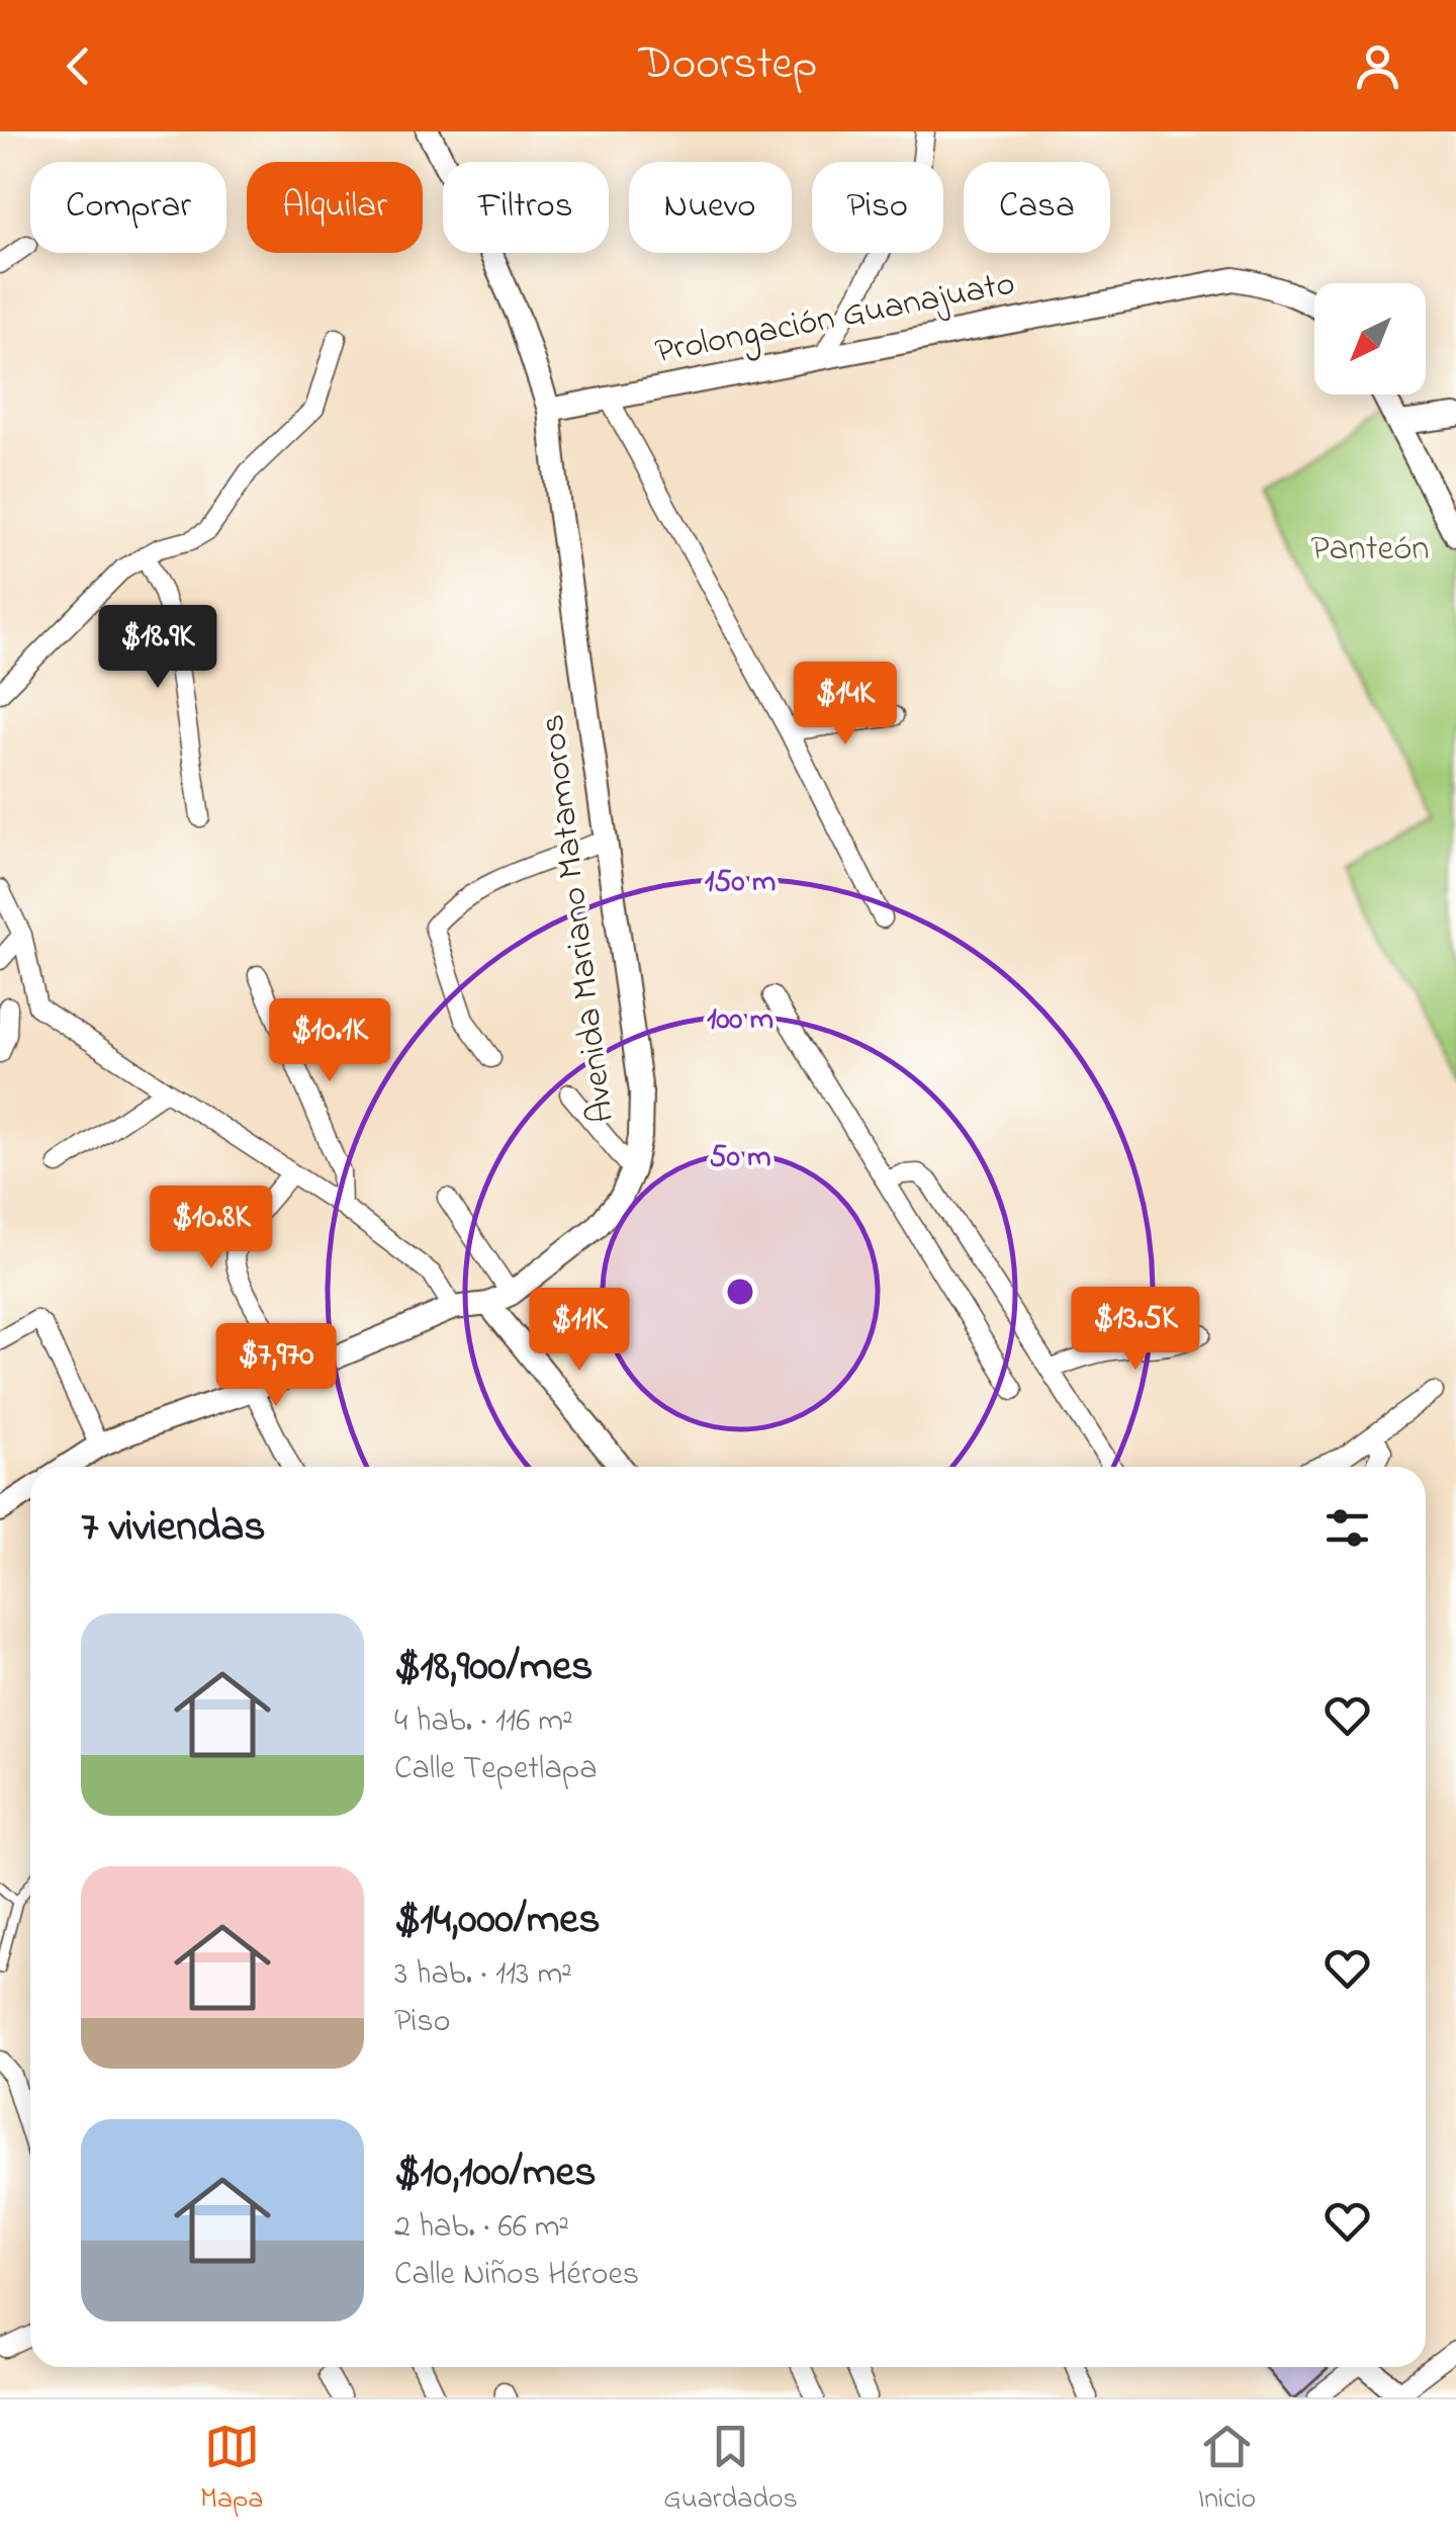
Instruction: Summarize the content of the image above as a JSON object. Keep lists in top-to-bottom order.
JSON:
{
  "streets": {
    "street": ["Prolongación Guanajuato", "Avenida Mariano Matamoros"]
  },
  "crossings": [
    ["Prolongación Guanajuato", "Avenida Mariano Matamoros"]
  ],
  "parks": ["Panteón"],
  "north": "bottom left",
  "page": {
    "header": "Doorstep",
    "chip": [
      "Comprar",
      "Alquilar",
      "Filtros",
      "Nuevo",
      "Piso",
      "Casa"
    ],
    "price": [
      "$18.9K",
      "$14K",
      "$10.1K",
      "$10.8K",
      "$13.5K",
      "$11K",
      "$7,970"
    ],
    "heading": "7 viviendas",
    "list": [
      {
        "name": "$18,900/mes",
        "note": "4 hab. · 116 m² · Calle Tepetlapa"
      },
      {
        "name": "$14,000/mes",
        "note": "3 hab. · 113 m² · Piso"
      },
      {
        "name": "$10,100/mes",
        "note": "2 hab. · 66 m² · Calle Niños Héroes"
      }
    ],
    "tabs": ["Mapa", "Guardados", "Inicio"]
  },
  "rings": ["150 m", "100 m", "50 m"]
}
